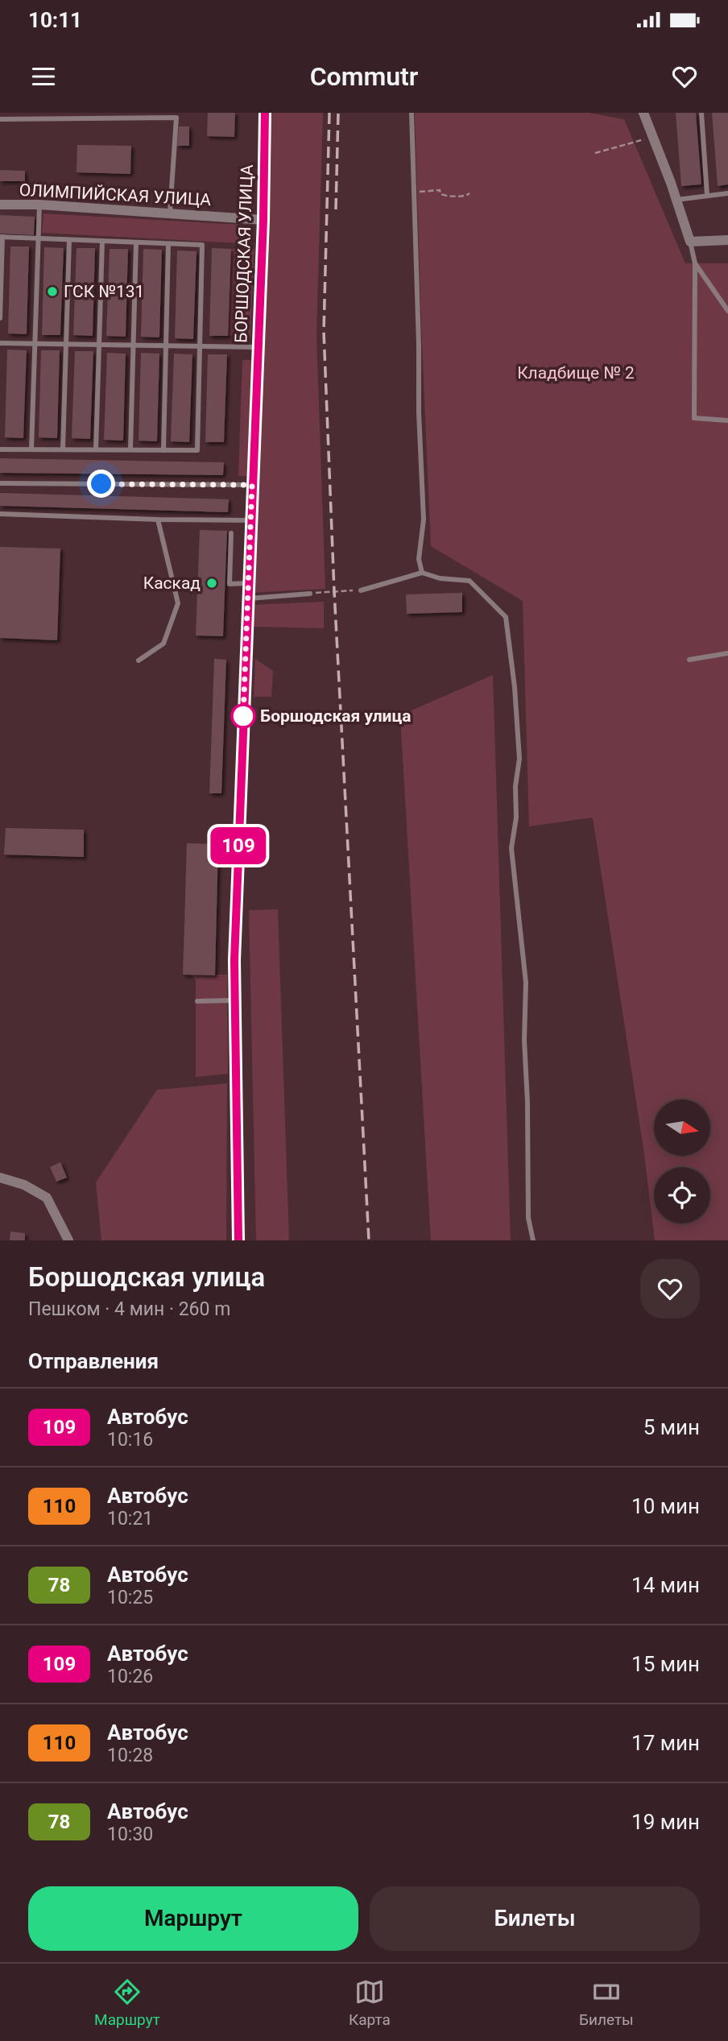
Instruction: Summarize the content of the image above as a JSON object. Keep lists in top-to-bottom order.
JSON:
{
  "streets": {
    "street": ["ОЛИМПИЙСКАЯ УЛИЦА", "БОРШОДСКАЯ УЛИЦА"]
  },
  "crossings": [
    ["ОЛИМПИЙСКАЯ УЛИЦА", "БОРШОДСКАЯ УЛИЦА"]
  ],
  "parks": ["Кладбище № 2"],
  "places": ["ГСК №131", "Каскад", "Боршодская улица"],
  "lines": ["bus line 109"],
  "north": "right",
  "page": {
    "status": "10:11",
    "header": "Commutr",
    "on_map": "109",
    "heading": [
      ["Боршодская улица", "Пешком · 4 мин · 260 m"],
      "Отправления"
    ],
    "list": [
      {
        "mark": "109",
        "name": "Автобус",
        "note": "10:16",
        "value": "5 мин"
      },
      {
        "mark": "110",
        "name": "Автобус",
        "note": "10:21",
        "value": "10 мин"
      },
      {
        "mark": "78",
        "name": "Автобус",
        "note": "10:25",
        "value": "14 мин"
      },
      {
        "mark": "109",
        "name": "Автобус",
        "note": "10:26",
        "value": "15 мин"
      },
      {
        "mark": "110",
        "name": "Автобус",
        "note": "10:28",
        "value": "17 мин"
      },
      {
        "mark": "78",
        "name": "Автобус",
        "note": "10:30",
        "value": "19 мин"
      }
    ],
    "buttons": ["Маршрут", "Билеты"],
    "tabs": ["Маршрут", "Карта", "Билеты"]
  }
}
